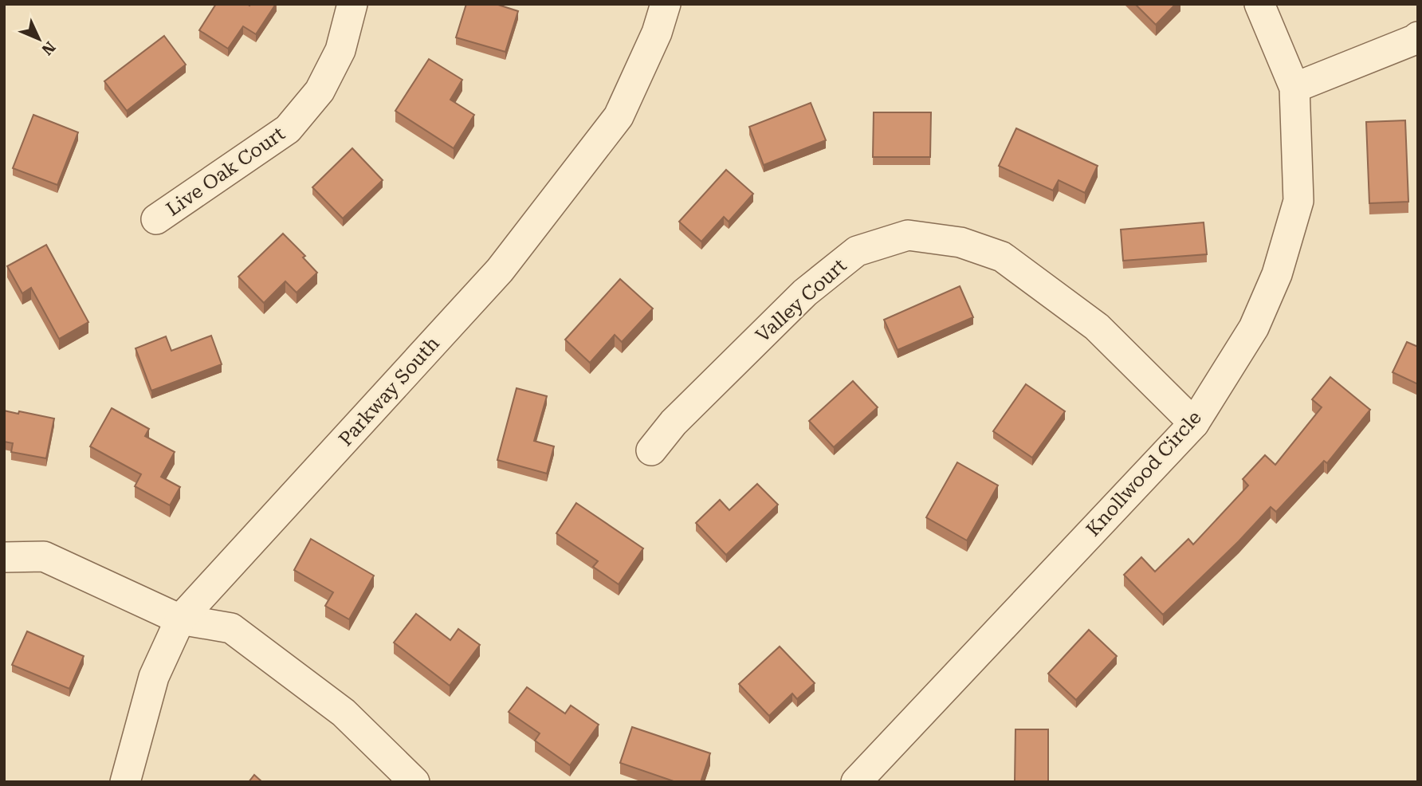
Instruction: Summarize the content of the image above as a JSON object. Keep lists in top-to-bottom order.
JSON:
{
  "streets": {
    "street": [
      "Live Oak Court",
      "Valley Court",
      "Parkway South",
      "Knollwood Circle"
    ]
  },
  "crossings": [
    ["Valley Court", "Knollwood Circle"]
  ],
  "north": "bottom right"
}
